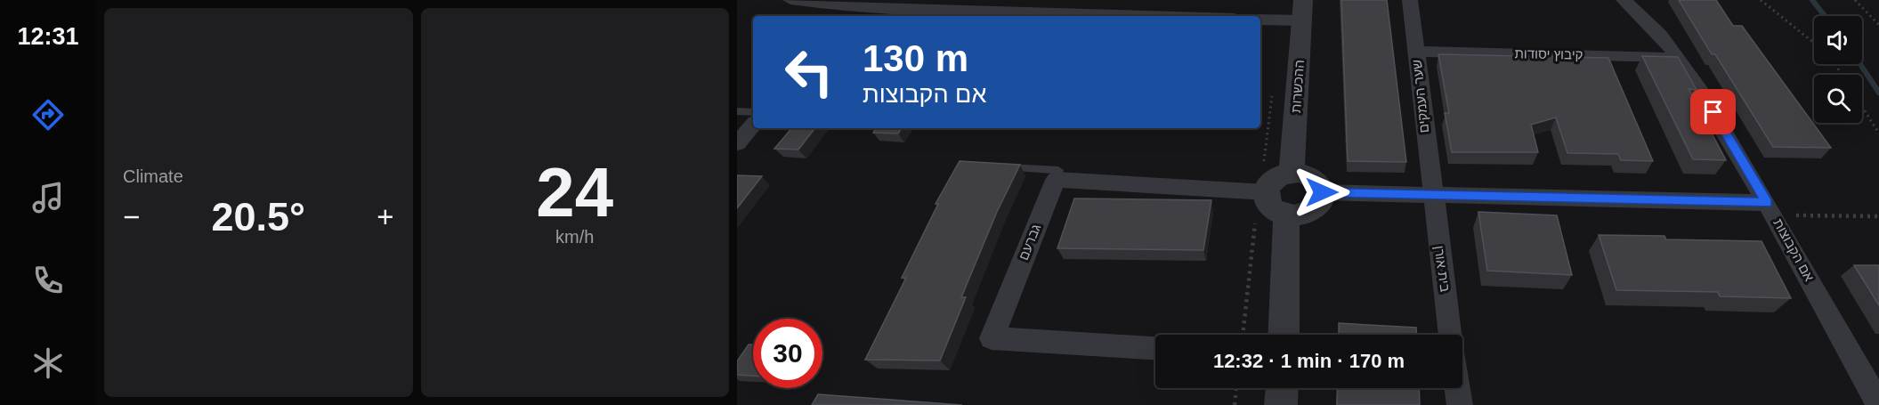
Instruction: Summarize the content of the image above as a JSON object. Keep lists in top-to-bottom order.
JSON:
{
  "streets": {
    "street": [
      "קיבוץ יסודות",
      "ההכשרות",
      "שער העמקים",
      "גברעם",
      "אם הקבוצות",
      "בית אורן"
    ]
  },
  "crossings": [
    ["קיבוץ יסודות", "שער העמקים"],
    ["קיבוץ יסודות", "אם הקבוצות"],
    ["שער העמקים", "בית אורן"]
  ],
  "page": {
    "tabs": "12:31",
    "tile": [
      "Climate",
      ["24", "km/h"]
    ],
    "turn": ["130 m", "אם הקבוצות"],
    "heat": ["−", "20.5°", "+"],
    "limit": "30",
    "trip": "12:32 · 1 min · 170 m"
  }
}
